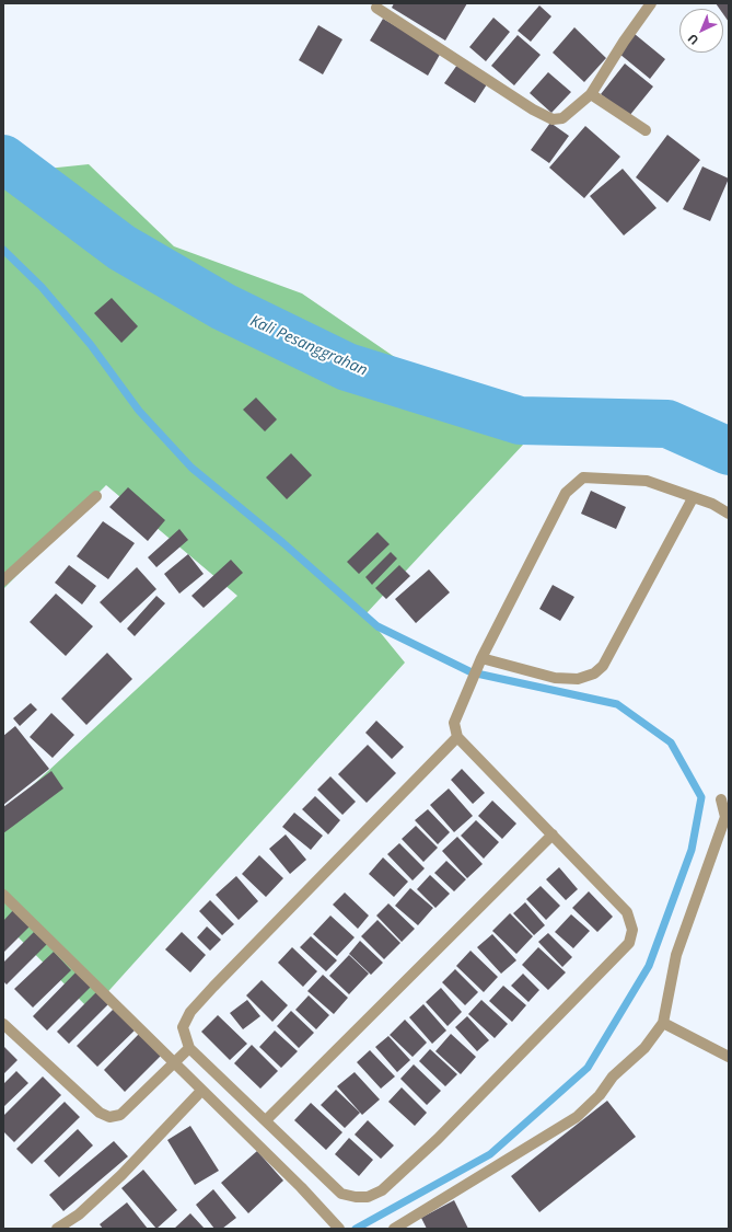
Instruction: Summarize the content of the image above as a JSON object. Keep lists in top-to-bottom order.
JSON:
{
  "water": ["Kali Pesanggrahan"],
  "north": "bottom left"
}
